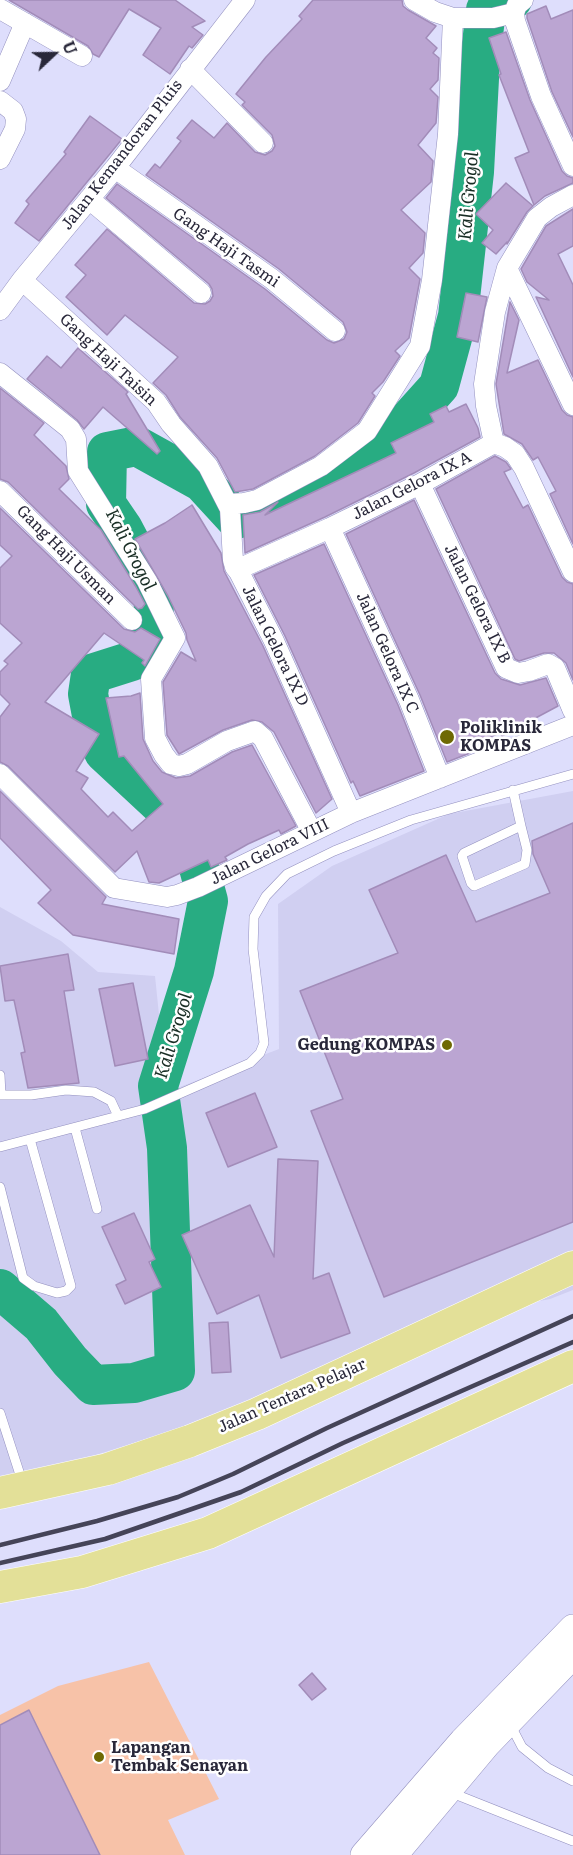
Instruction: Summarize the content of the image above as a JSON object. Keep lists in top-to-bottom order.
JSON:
{
  "streets": {
    "highway": ["Jalan Tentara Pelajar"],
    "street": [
      "Jalan Kemandoran Pluis",
      "Gang Haji Tasmi",
      "Gang Haji Taisin",
      "Jalan Gelora IX A",
      "Gang Haji Usman",
      "Jalan Gelora IX B",
      "Jalan Gelora IX D",
      "Jalan Gelora IX C",
      "Jalan Gelora VIII"
    ]
  },
  "crossings": [
    ["Jalan Kemandoran Pluis", "Gang Haji Tasmi"],
    ["Jalan Kemandoran Pluis", "Gang Haji Taisin"],
    ["Jalan Gelora IX A", "Jalan Gelora IX B"],
    ["Jalan Gelora IX A", "Jalan Gelora IX D"],
    ["Jalan Gelora IX A", "Jalan Gelora IX C"],
    ["Jalan Gelora IX D", "Jalan Gelora IX C"],
    ["Jalan Gelora IX D", "Jalan Gelora VIII"],
    ["Jalan Gelora IX C", "Jalan Gelora VIII"]
  ],
  "water": ["Kali Grogol"],
  "places": ["Poliklinik KOMPAS", "Gedung KOMPAS", "Lapangan Tembak Senayan"],
  "north": "right"
}
